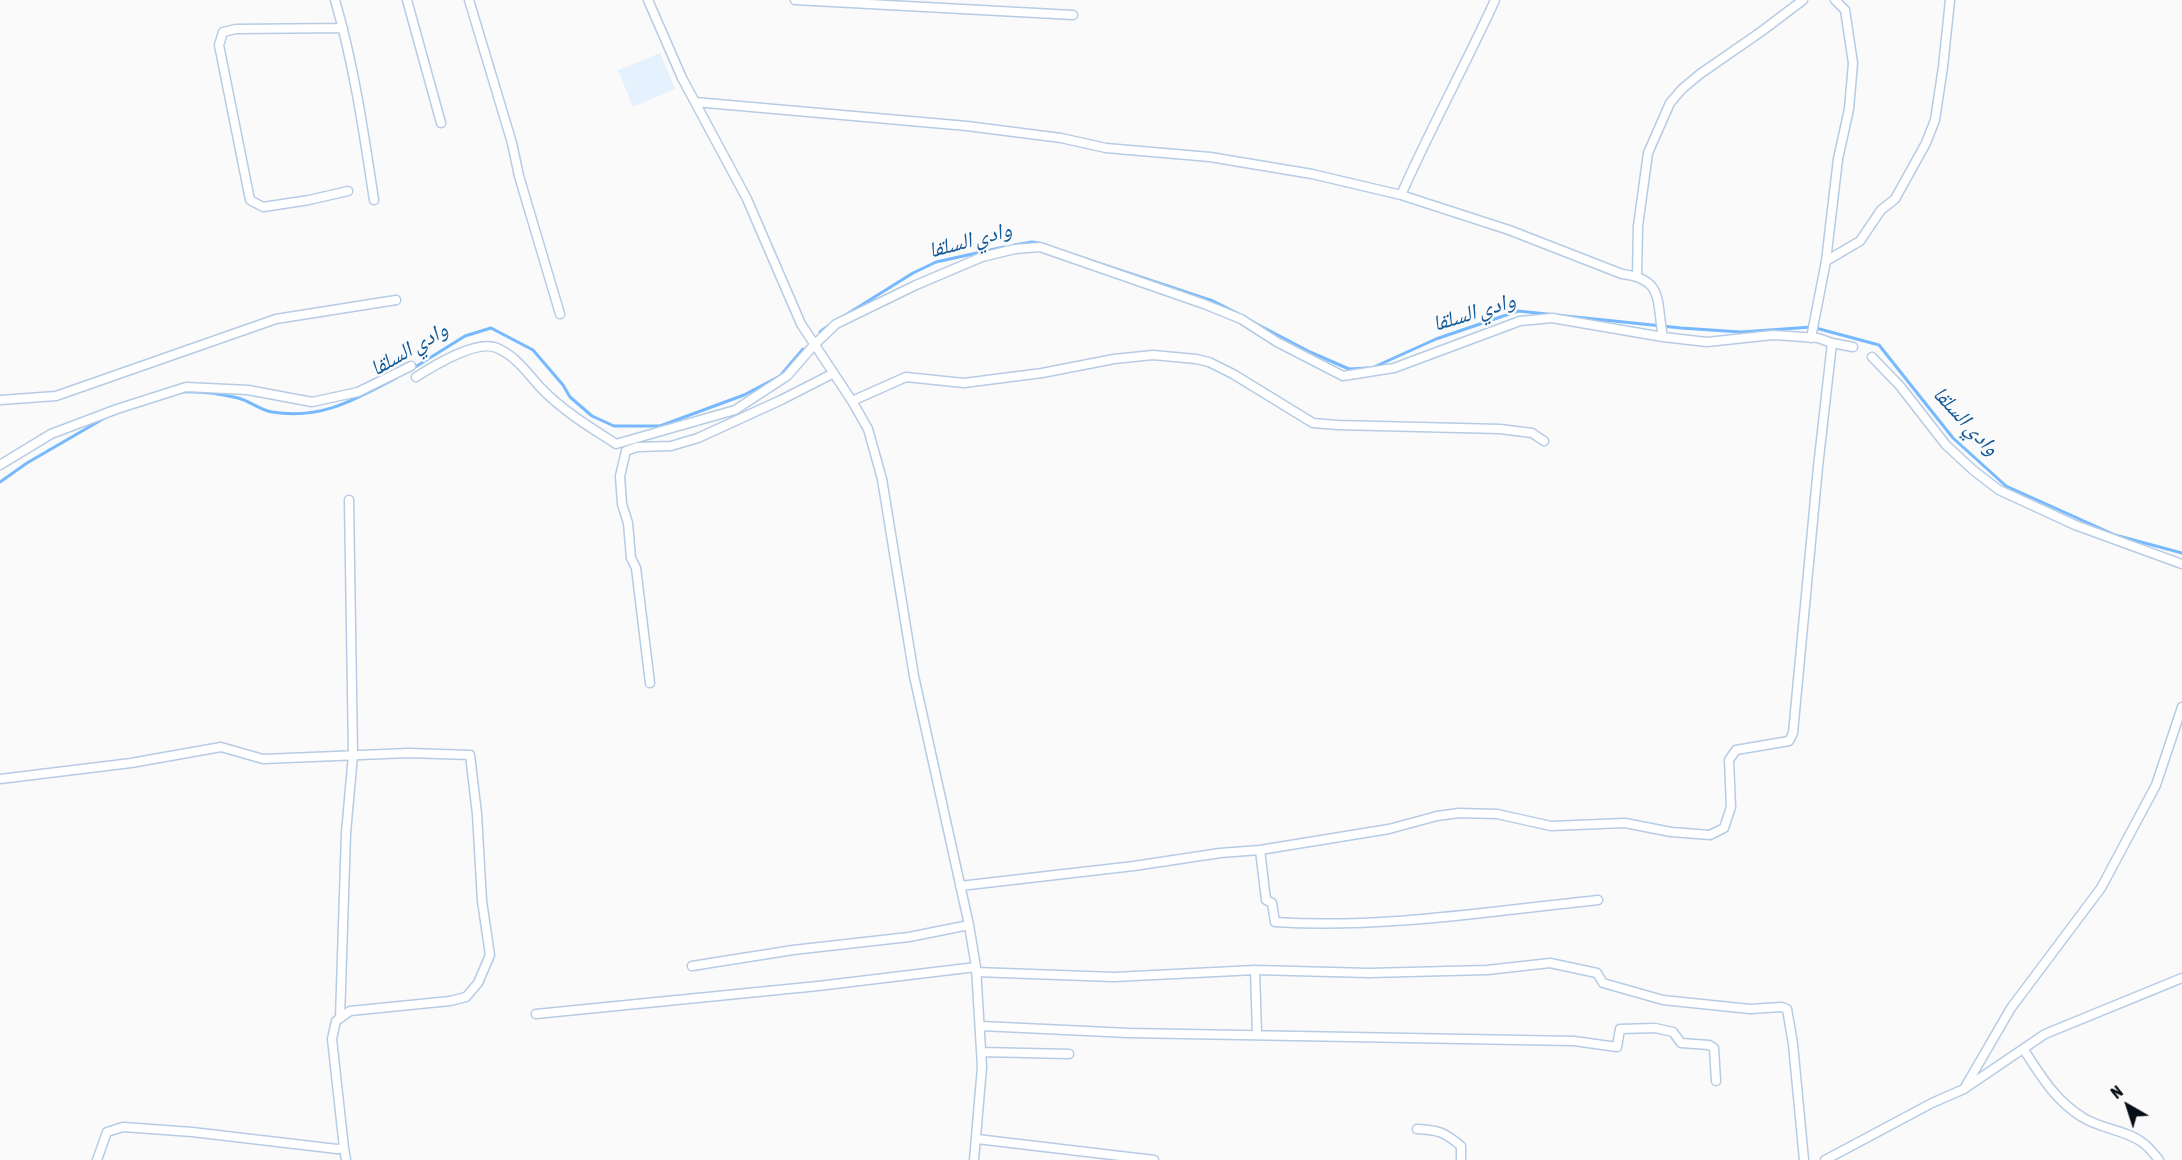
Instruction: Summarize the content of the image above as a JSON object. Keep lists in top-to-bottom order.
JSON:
{
  "water": ["وادي السلقا"],
  "north": "top left"
}
